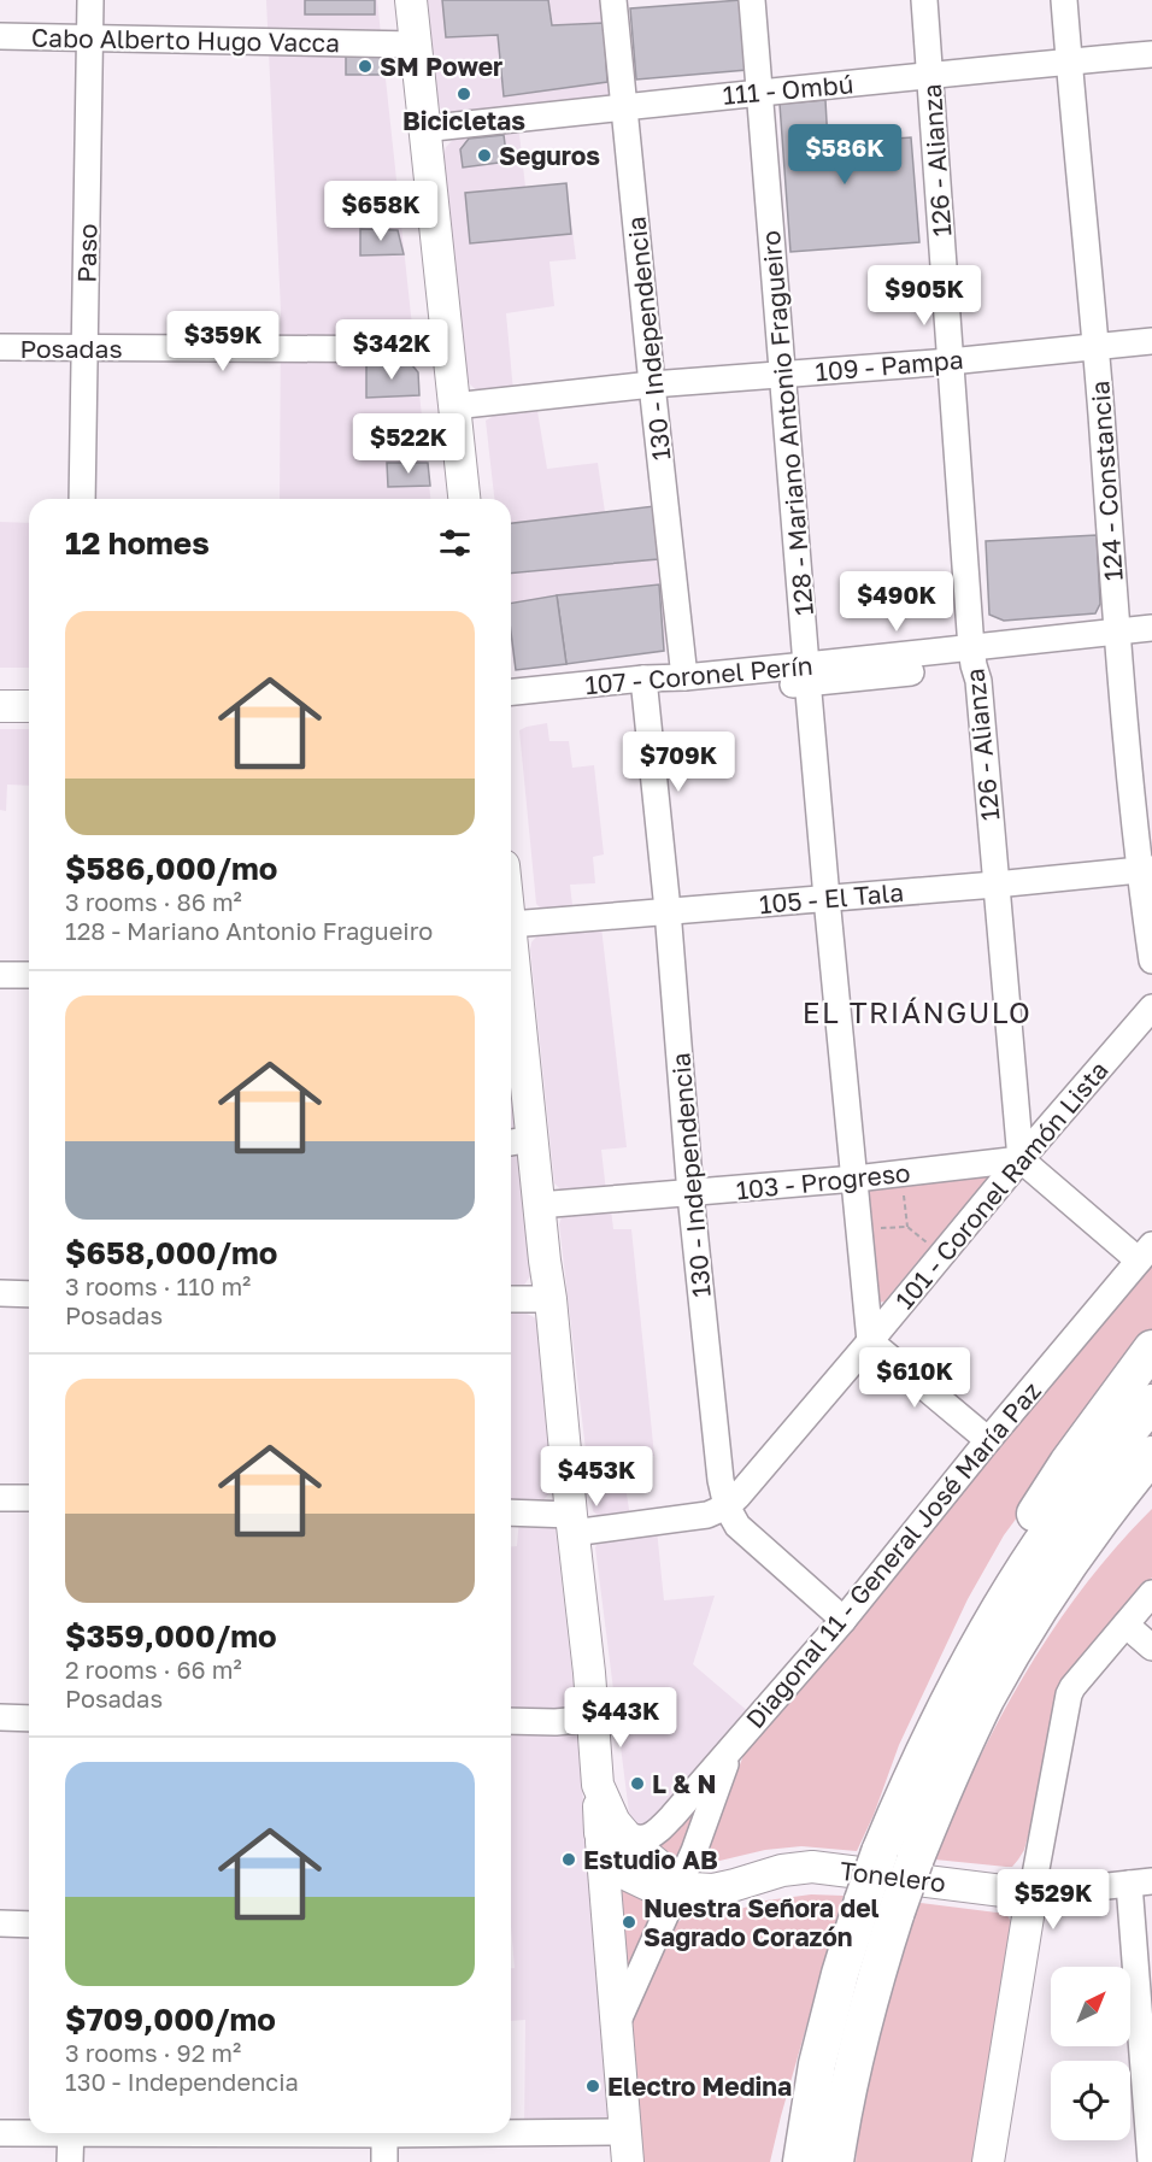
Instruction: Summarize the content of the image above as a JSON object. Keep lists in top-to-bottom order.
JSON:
{
  "streets": {
    "main road": ["Tonelero"],
    "street": [
      "Cabo Alberto Hugo Vacca",
      "111 - Ombú",
      "126 - Alianza",
      "Paso",
      "130 - Independencia",
      "Posadas",
      "109 - Pampa",
      "128 - Mariano Antonio Fragueiro",
      "124 - Constancia",
      "107 - Coronel Perín",
      "105 - El Tala",
      "103 - Progreso",
      "101 - Coronel Ramón Lista",
      "Diagonal 11 - General José María Paz"
    ]
  },
  "crossings": [
    ["Cabo Alberto Hugo Vacca", "Paso"],
    ["111 - Ombú", "126 - Alianza"],
    ["111 - Ombú", "130 - Independencia"],
    ["111 - Ombú", "128 - Mariano Antonio Fragueiro"],
    ["111 - Ombú", "124 - Constancia"],
    ["126 - Alianza", "109 - Pampa"],
    ["126 - Alianza", "107 - Coronel Perín"],
    ["126 - Alianza", "105 - El Tala"],
    ["126 - Alianza", "103 - Progreso"],
    ["126 - Alianza", "101 - Coronel Ramón Lista"],
    ["Paso", "Posadas"],
    ["130 - Independencia", "109 - Pampa"],
    ["130 - Independencia", "107 - Coronel Perín"],
    ["130 - Independencia", "105 - El Tala"],
    ["130 - Independencia", "103 - Progreso"],
    ["130 - Independencia", "101 - Coronel Ramón Lista"],
    ["130 - Independencia", "Diagonal 11 - General José María Paz"],
    ["109 - Pampa", "128 - Mariano Antonio Fragueiro"],
    ["109 - Pampa", "124 - Constancia"],
    ["128 - Mariano Antonio Fragueiro", "107 - Coronel Perín"],
    ["128 - Mariano Antonio Fragueiro", "105 - El Tala"],
    ["128 - Mariano Antonio Fragueiro", "103 - Progreso"],
    ["128 - Mariano Antonio Fragueiro", "101 - Coronel Ramón Lista"],
    ["124 - Constancia", "107 - Coronel Perín"],
    ["124 - Constancia", "105 - El Tala"],
    ["103 - Progreso", "101 - Coronel Ramón Lista"]
  ],
  "districts": ["EL TRIÁNGULO"],
  "places": [
    "SM Power",
    "Bicicletas",
    "Seguros",
    "L & N",
    "Estudio AB",
    "Nuestra Señora del Sagrado Corazón",
    "Electro Medina"
  ],
  "north": "top right",
  "page": {
    "price": [
      "$586K",
      "$658K",
      "$905K",
      "$359K",
      "$342K",
      "$522K",
      "$490K",
      "$709K",
      "$610K",
      "$453K",
      "$443K",
      "$529K"
    ],
    "heading": "12 homes",
    "list": [
      {
        "name": "$586,000/mo",
        "note": "3 rooms · 86 m² · 128 - Mariano Antonio Fragueiro"
      },
      {
        "name": "$658,000/mo",
        "note": "3 rooms · 110 m² · Posadas"
      },
      {
        "name": "$359,000/mo",
        "note": "2 rooms · 66 m² · Posadas"
      },
      {
        "name": "$709,000/mo",
        "note": "3 rooms · 92 m² · 130 - Independencia"
      }
    ]
  }
}
